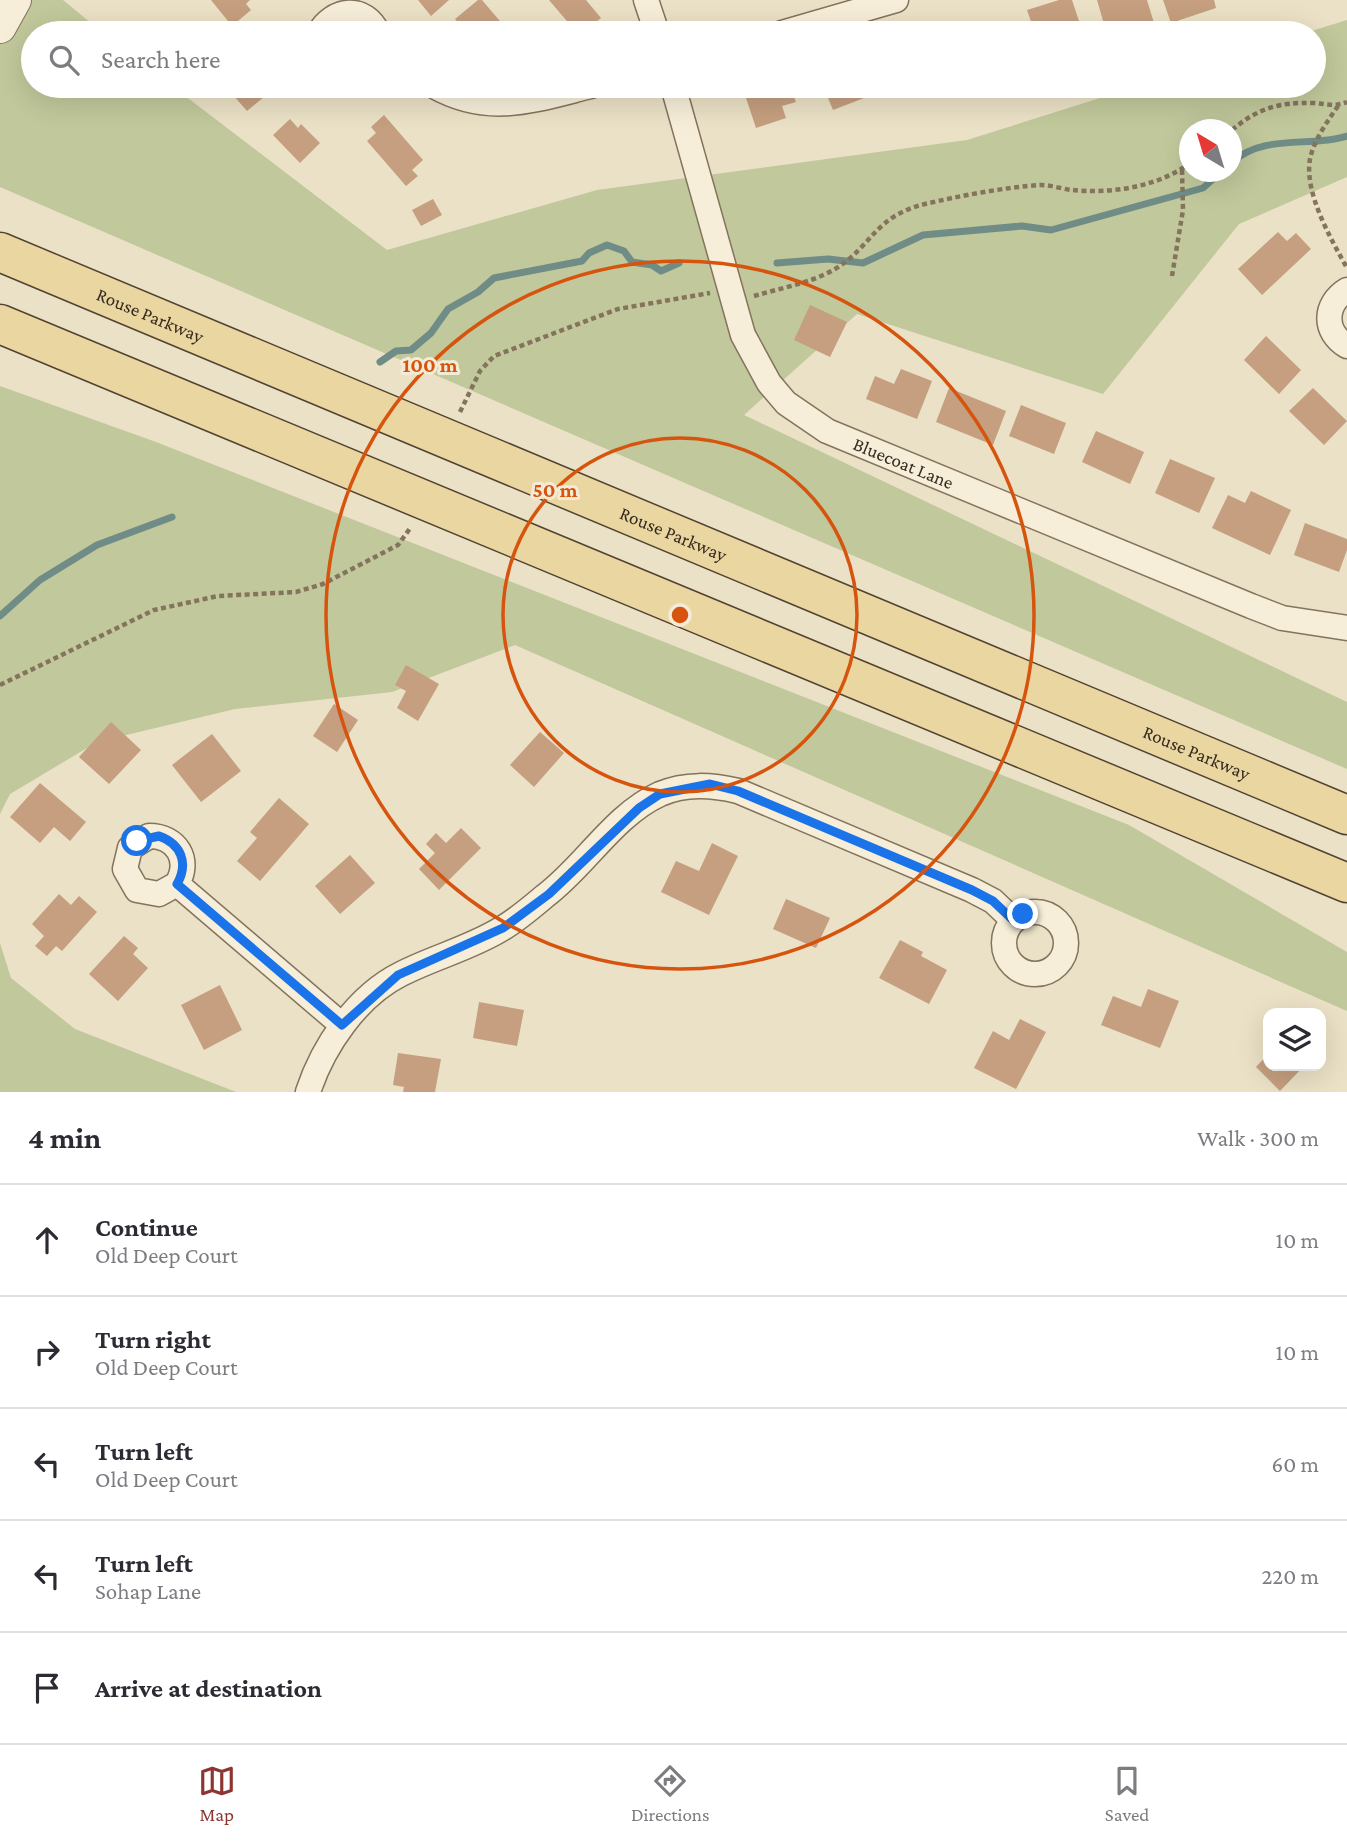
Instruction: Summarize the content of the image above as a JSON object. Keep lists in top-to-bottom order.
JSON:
{
  "streets": {
    "main road": ["Rouse Parkway"],
    "street": ["Bluecoat Lane"]
  },
  "north": "top left",
  "page": {
    "search": "Search here",
    "heading": ["4 min", "Walk · 300 m"],
    "list": [
      ["Continue", "Old Deep Court", "10 m"],
      ["Turn right", "Old Deep Court", "10 m"],
      ["Turn left", "Old Deep Court", "60 m"],
      ["Turn left", "Sohap Lane", "220 m"],
      "Arrive at destination"
    ],
    "nav": ["Map", "Directions", "Saved"]
  },
  "rings": ["100 m", "50 m"]
}
